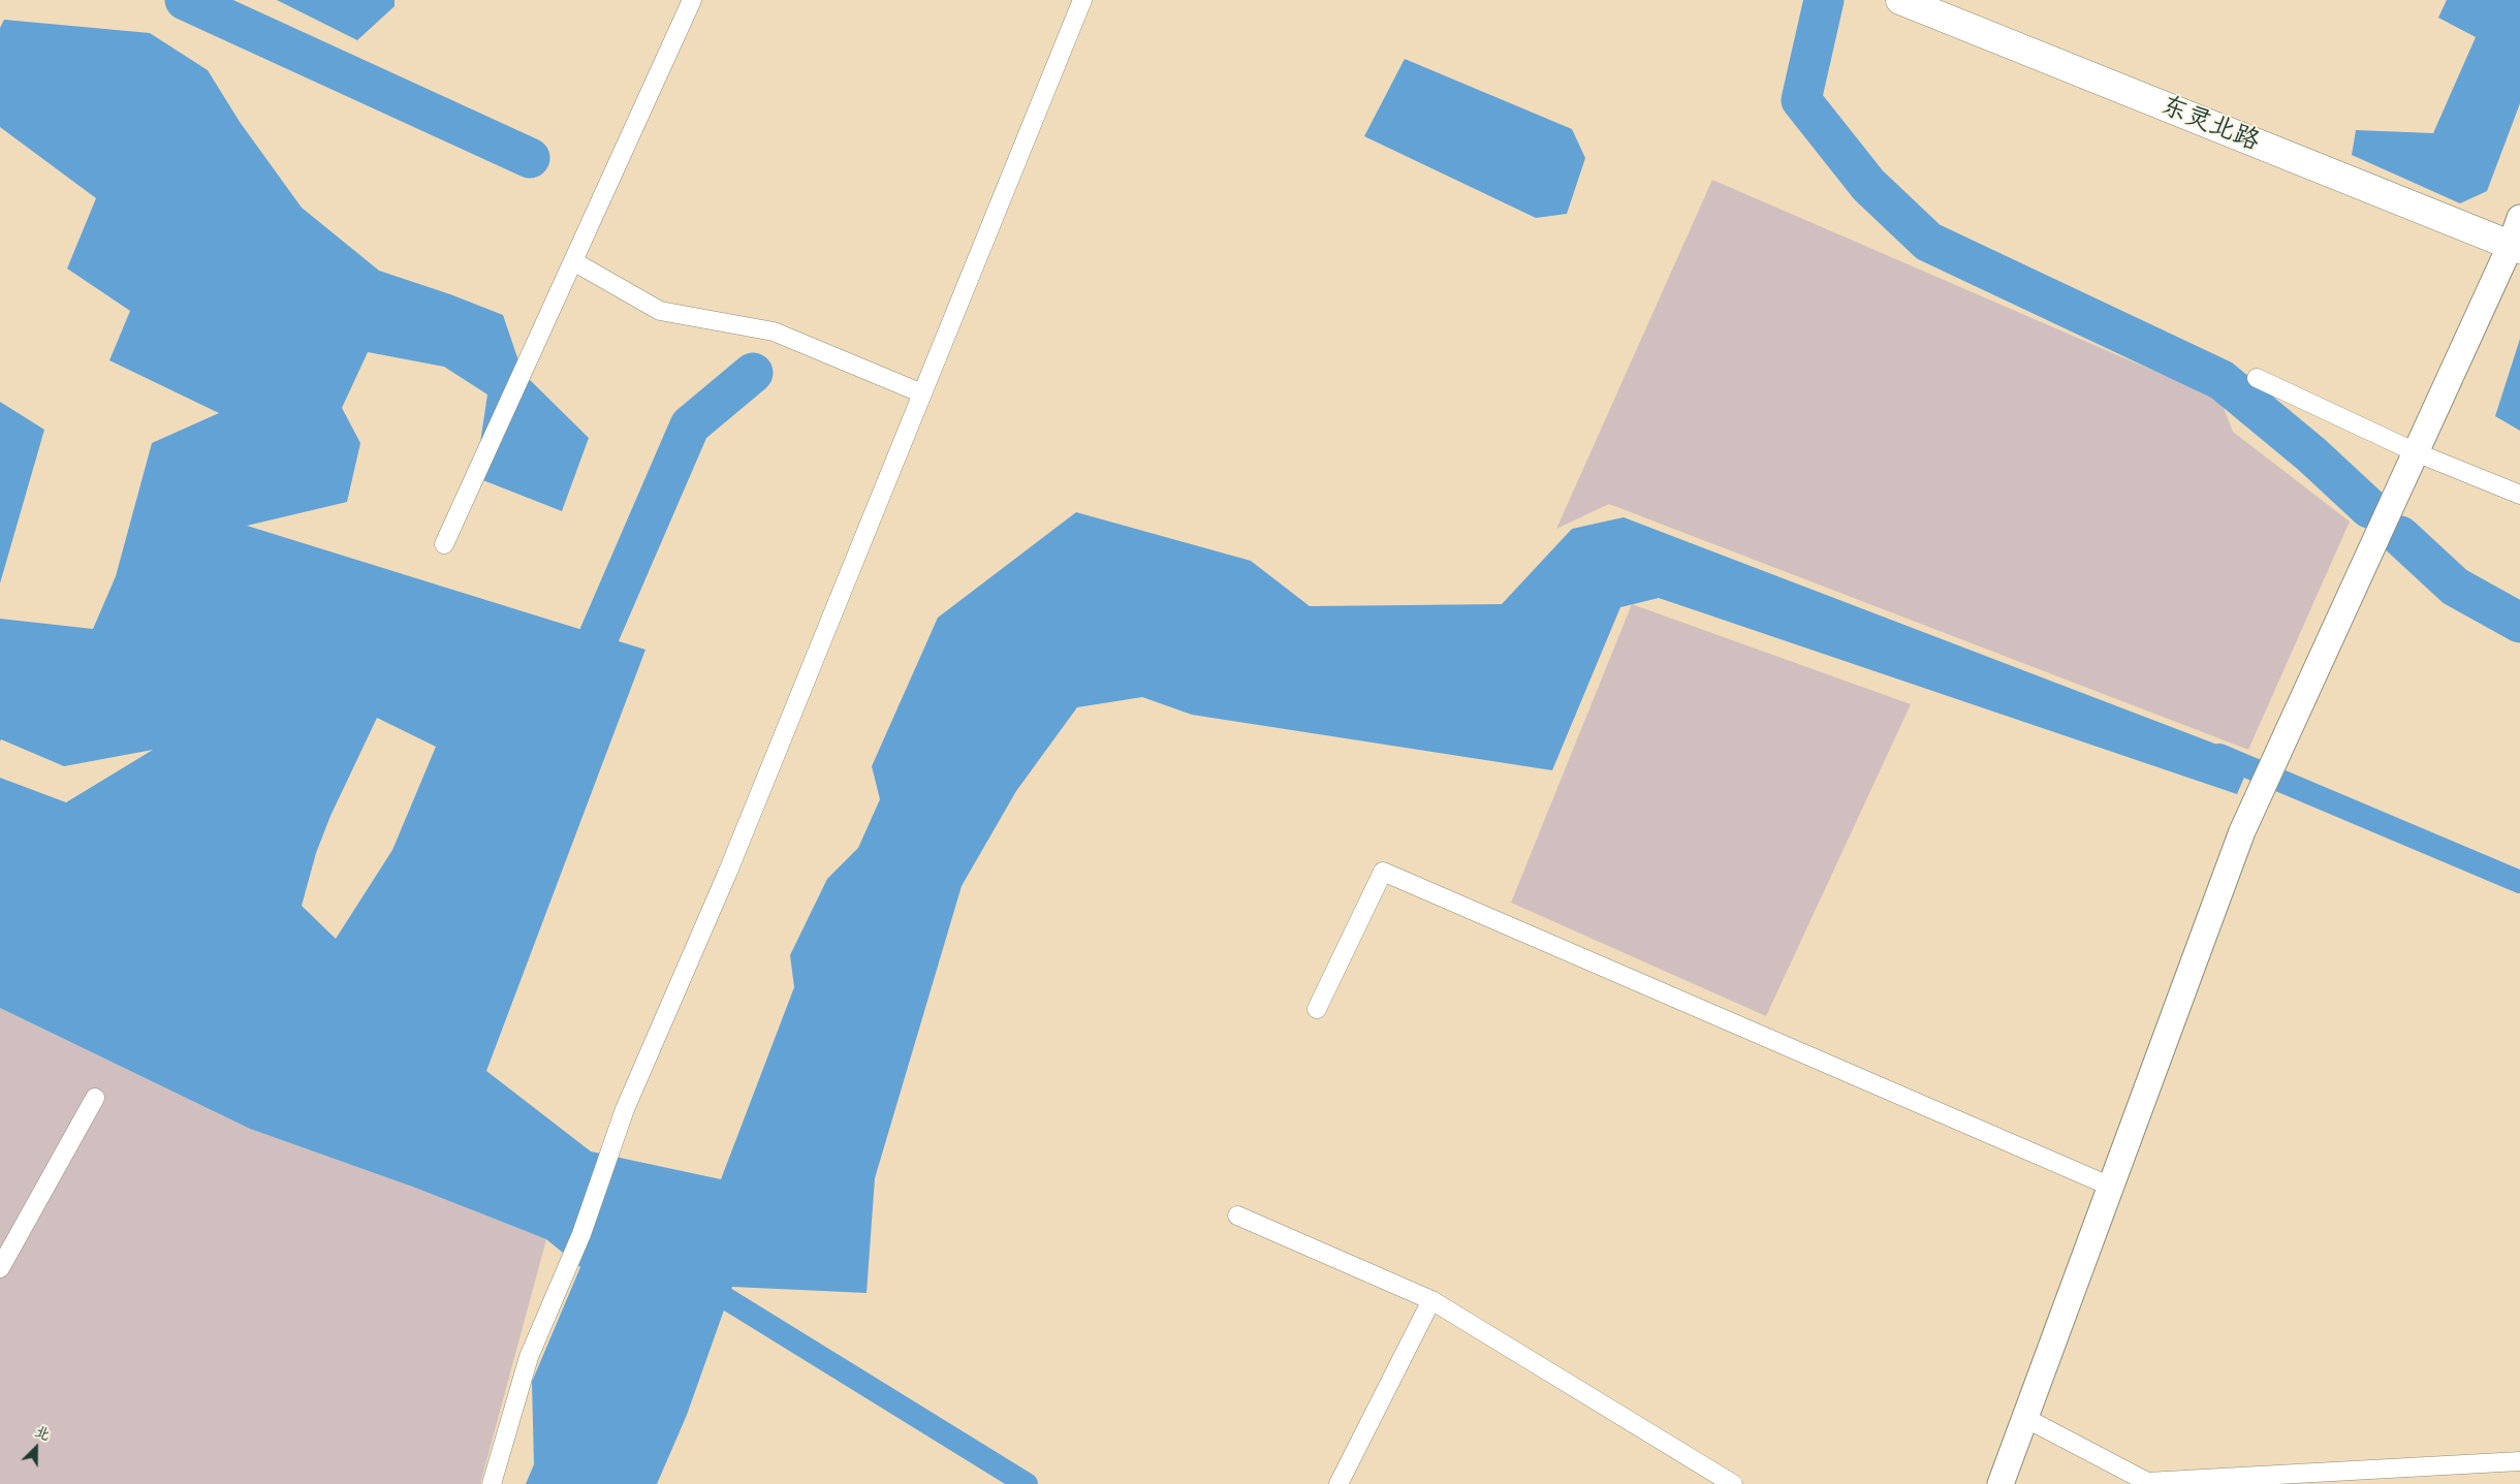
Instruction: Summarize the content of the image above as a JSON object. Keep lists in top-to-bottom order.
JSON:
{
  "streets": {
    "main road": ["东灵北路"]
  },
  "north": "top right"
}
